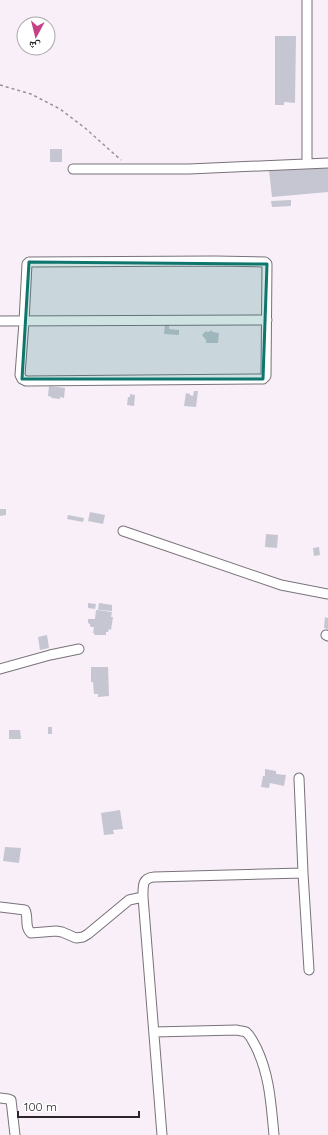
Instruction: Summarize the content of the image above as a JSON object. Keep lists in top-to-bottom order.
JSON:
{
  "scale_bar": "100 m",
  "north": "bottom"
}
